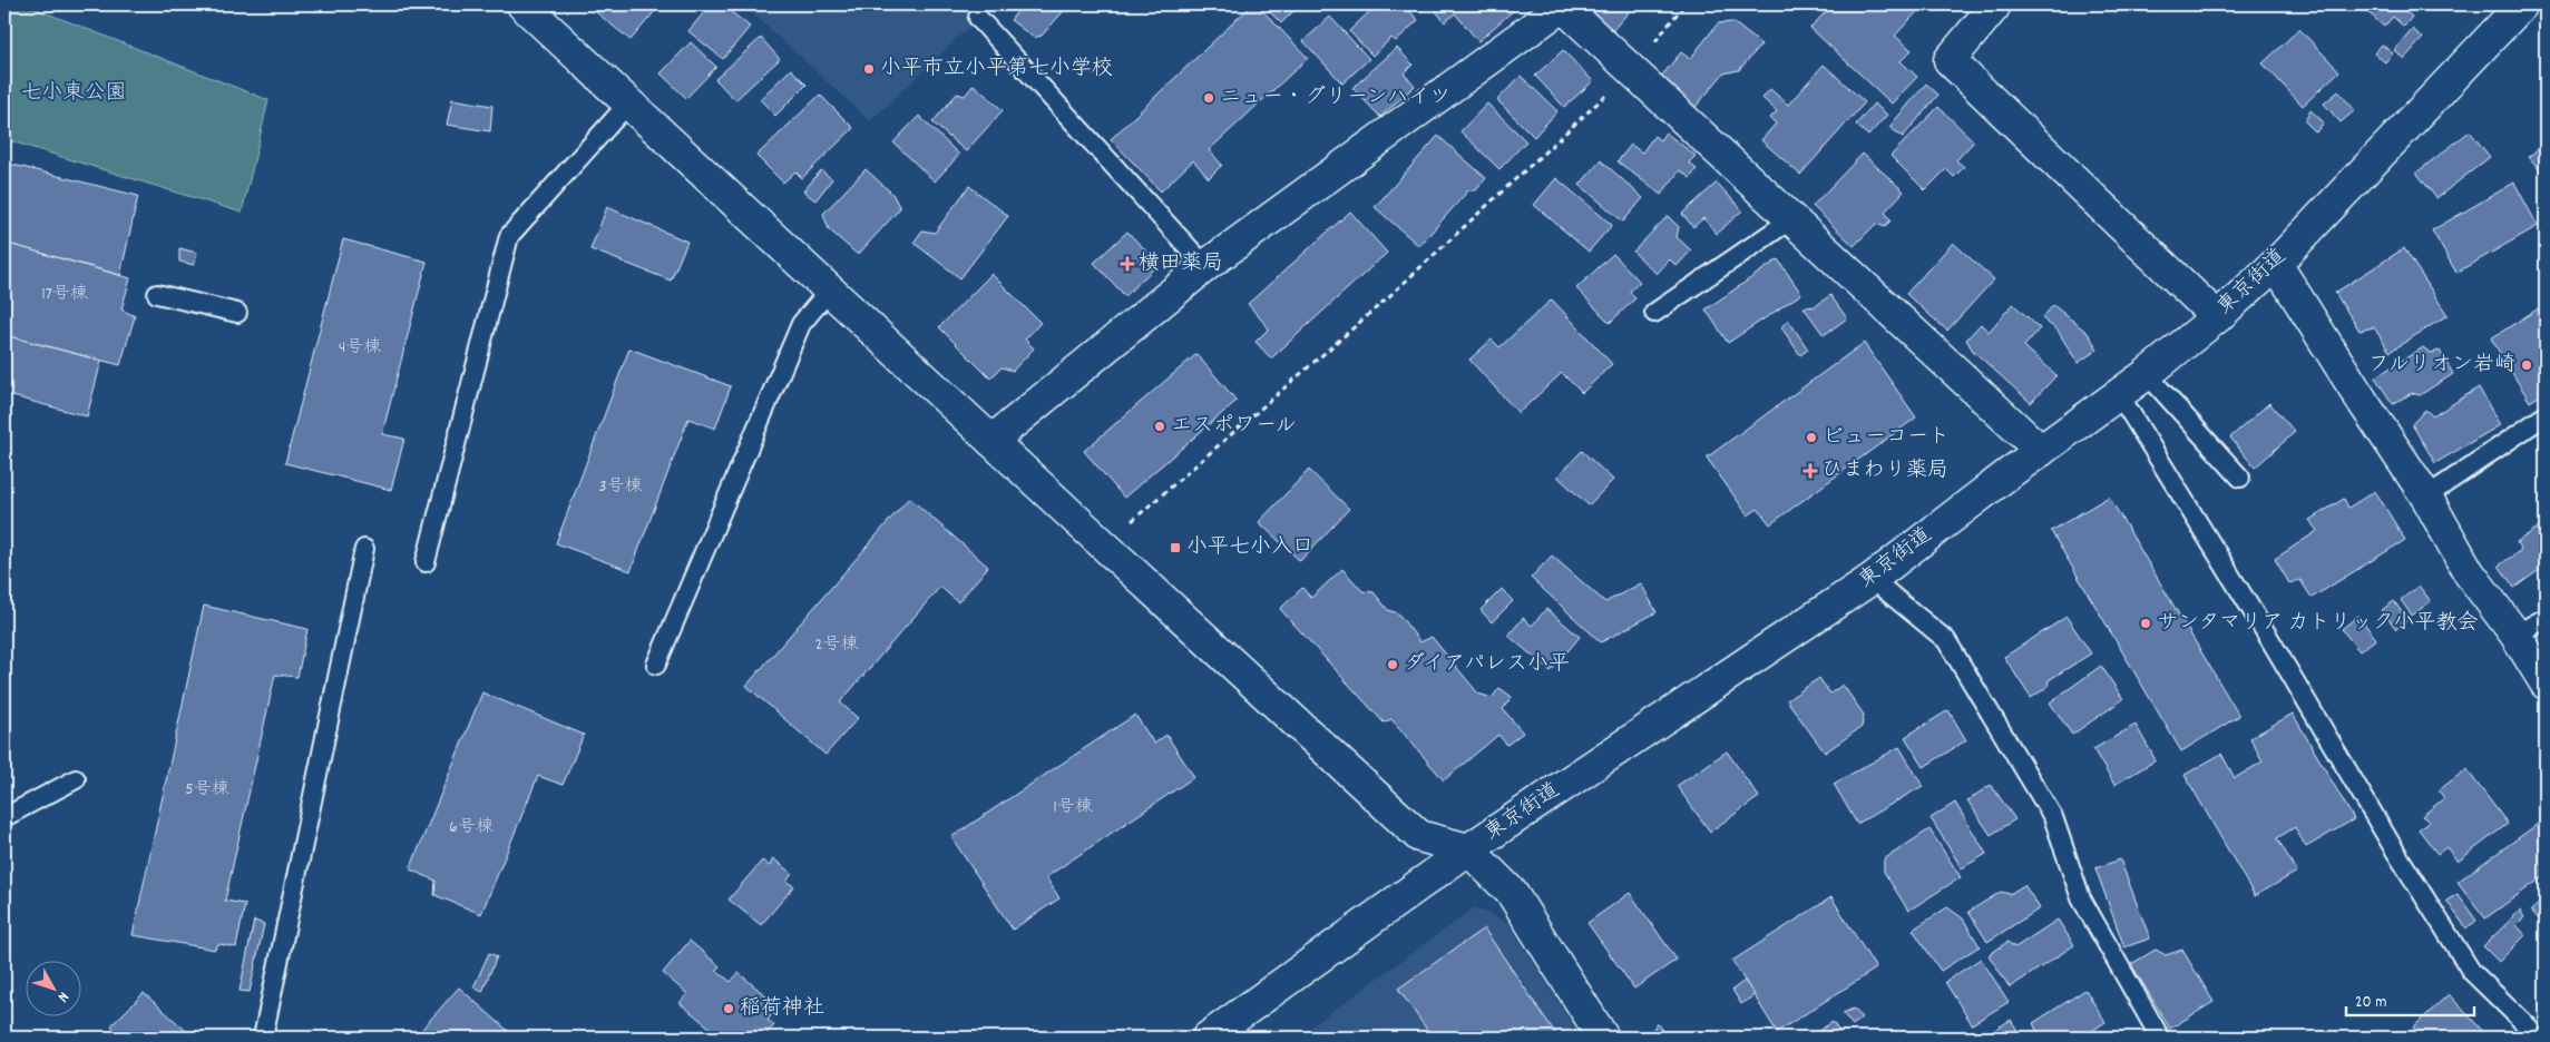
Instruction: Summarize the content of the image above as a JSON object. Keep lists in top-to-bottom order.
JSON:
{
  "streets": {
    "street": ["東京街道"]
  },
  "parks": ["七小東公園"],
  "places": {
    "other": [
      "小平市立小平第七小学校",
      "ニュー・グリーンハイツ",
      "フルリオン岩崎",
      "エスポワール",
      "ビューコート",
      "サンタマリア カトリック小平教会",
      "ダイアパレス小平",
      "稲荷神社"
    ],
    "health": ["横田薬局", "ひまわり薬局"],
    "transit": ["小平七小入口"]
  },
  "house_numbers": [
    "17号棟",
    "4号棟",
    "3号棟",
    "2号棟",
    "5号棟",
    "1号棟",
    "6号棟"
  ],
  "scale_bar": "20 m",
  "north": "bottom right"
}
